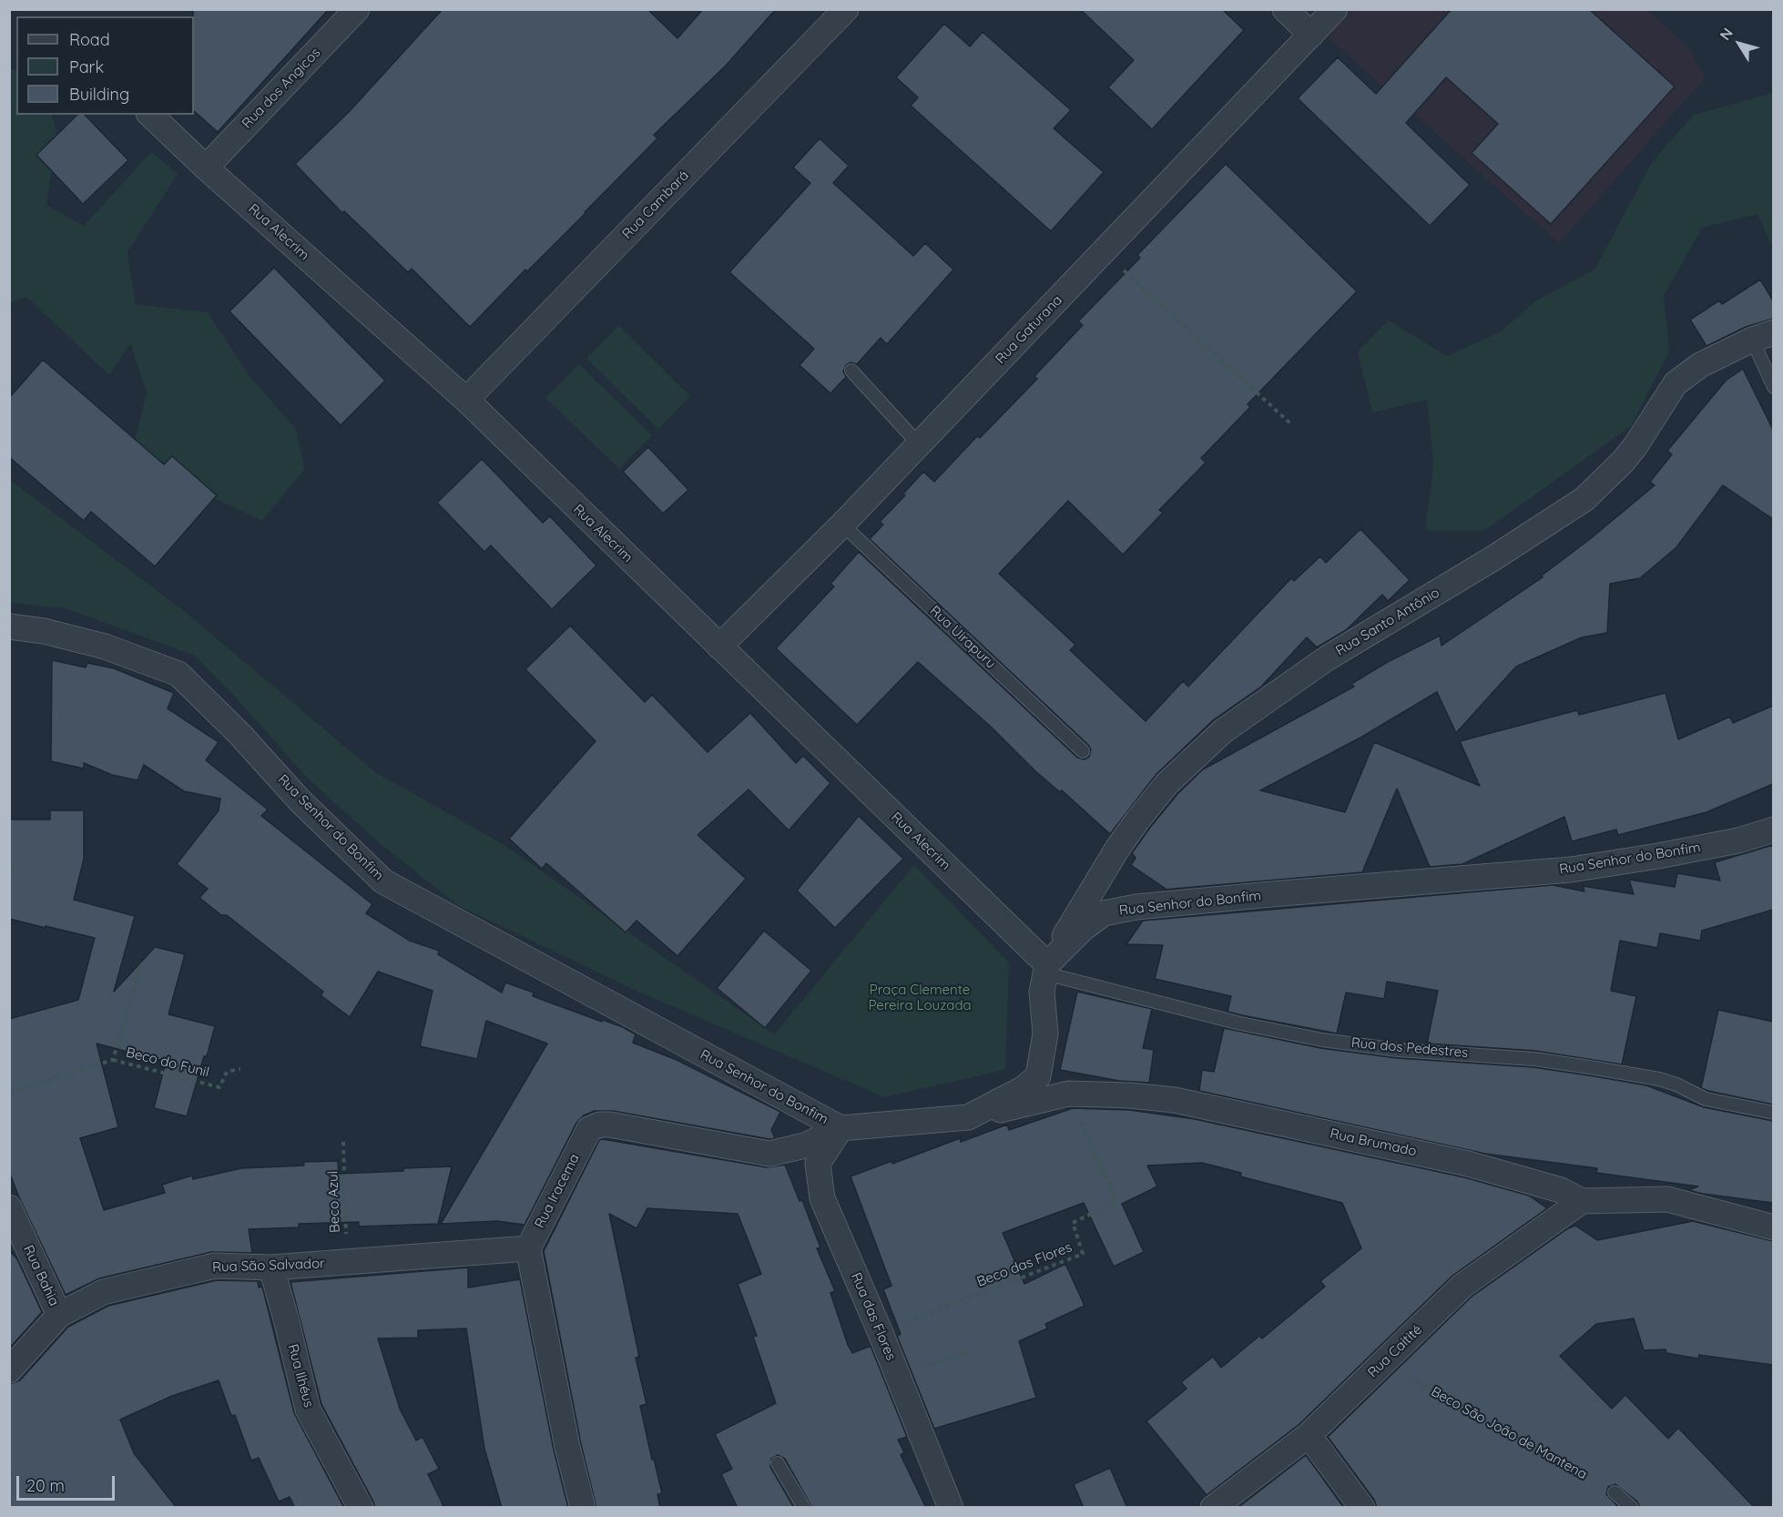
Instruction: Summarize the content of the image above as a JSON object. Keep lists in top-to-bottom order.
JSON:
{
  "streets": {
    "street": [
      "Rua dos Angicos",
      "Rua Cambará",
      "Rua Alecrim",
      "Rua Gaturana",
      "Rua Santo Antônio",
      "Rua Senhor do Bonfim",
      "Rua Brumado",
      "Rua Iracema",
      "Rua São Salvador",
      "Rua Bahia",
      "Rua das Flores",
      "Rua Caitité",
      "Rua Ilhéus"
    ],
    "lane": ["Rua Uirapuru", "Rua dos Pedestres"],
    "path": [
      "Beco do Funil",
      "Beco Azul",
      "Beco das Flores",
      "Beco São João de Mantena"
    ]
  },
  "crossings": [
    ["Rua dos Angicos", "Rua Alecrim"],
    ["Rua Cambará", "Rua Alecrim"],
    ["Rua Alecrim", "Rua Gaturana"],
    ["Rua Alecrim", "Rua Santo Antônio"],
    ["Rua Alecrim", "Rua Senhor do Bonfim"],
    ["Rua Alecrim", "Rua dos Pedestres"],
    ["Rua Gaturana", "Rua Uirapuru"],
    ["Rua Santo Antônio", "Rua Senhor do Bonfim"],
    ["Rua Santo Antônio", "Rua dos Pedestres"],
    ["Rua Senhor do Bonfim", "Rua dos Pedestres"],
    ["Rua Senhor do Bonfim", "Rua Brumado"],
    ["Rua Senhor do Bonfim", "Rua Iracema"],
    ["Rua Senhor do Bonfim", "Rua das Flores"],
    ["Rua Brumado", "Beco das Flores"],
    ["Rua Brumado", "Rua Caitité"],
    ["Rua Iracema", "Rua São Salvador"],
    ["Rua Iracema", "Rua das Flores"],
    ["Beco Azul", "Rua São Salvador"],
    ["Beco das Flores", "Rua das Flores"],
    ["Rua São Salvador", "Rua Bahia"],
    ["Rua São Salvador", "Rua Ilhéus"],
    ["Rua Caitité", "Beco São João de Mantena"]
  ],
  "parks": ["Praça Clemente Pereira Louzada"],
  "legend": ["Road", "Park", "Building"],
  "scale_bar": "20 m",
  "north": "top left"
}
